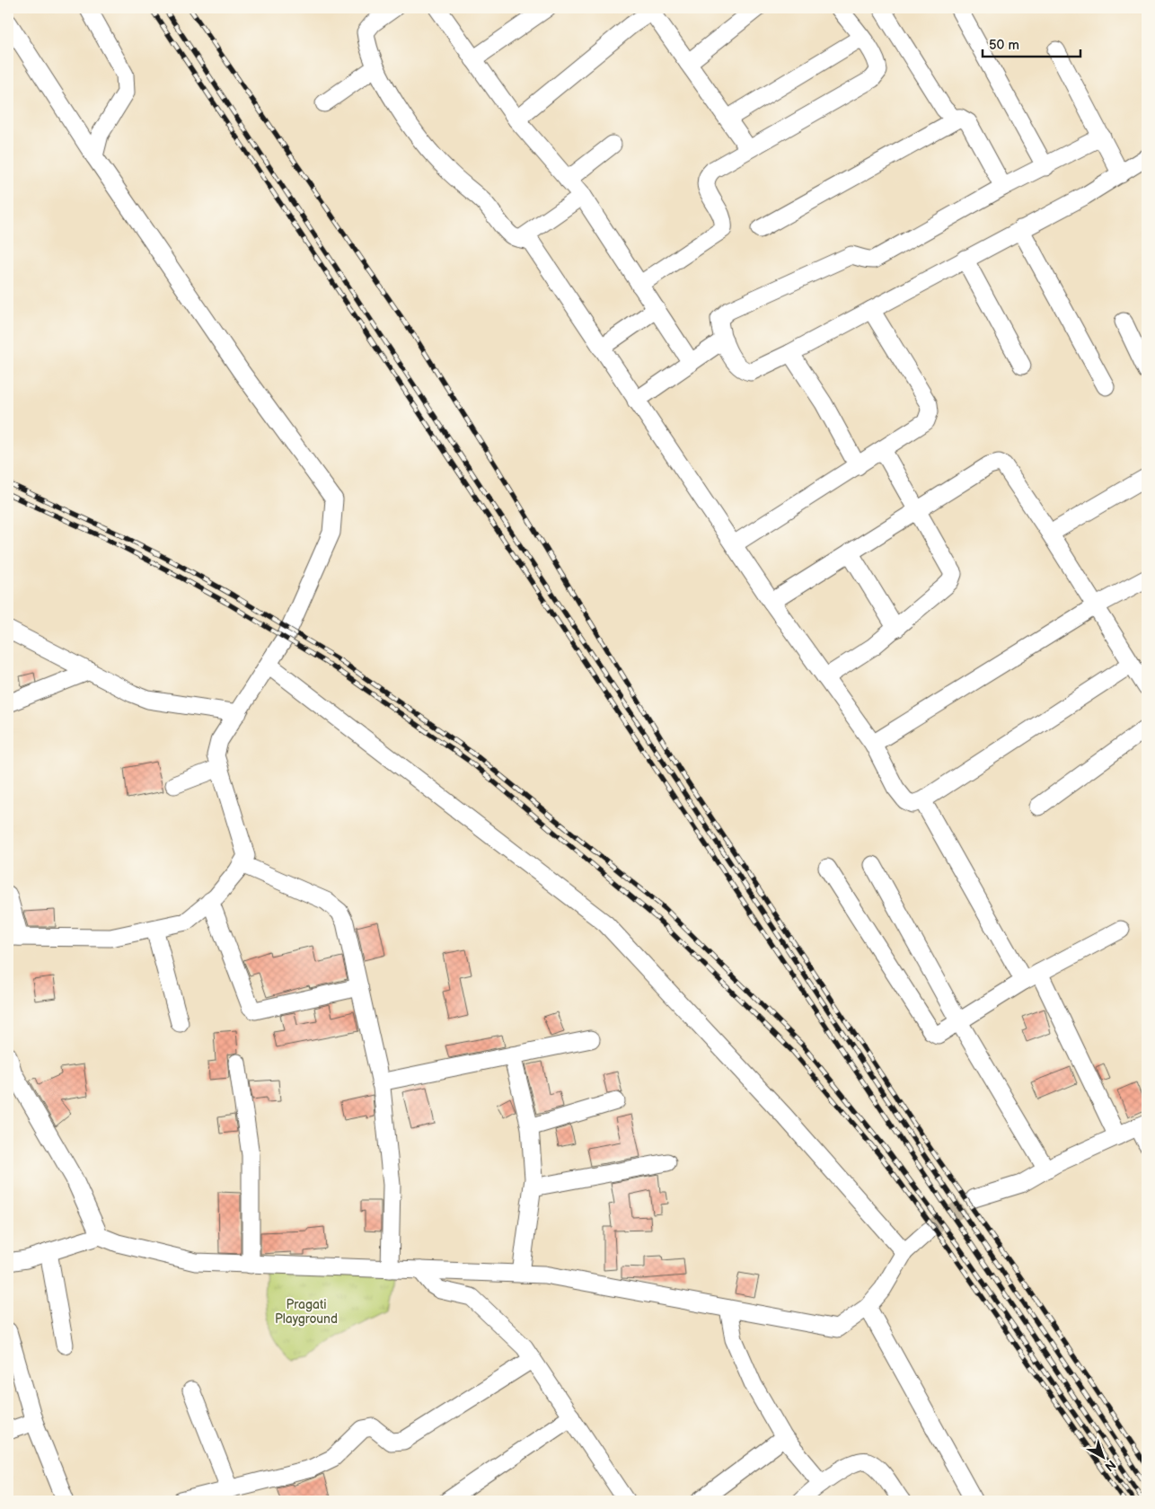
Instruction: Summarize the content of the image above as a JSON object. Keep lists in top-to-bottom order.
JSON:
{
  "parks": ["Pragati Playground"],
  "scale_bar": "50 m",
  "north": "bottom right"
}
